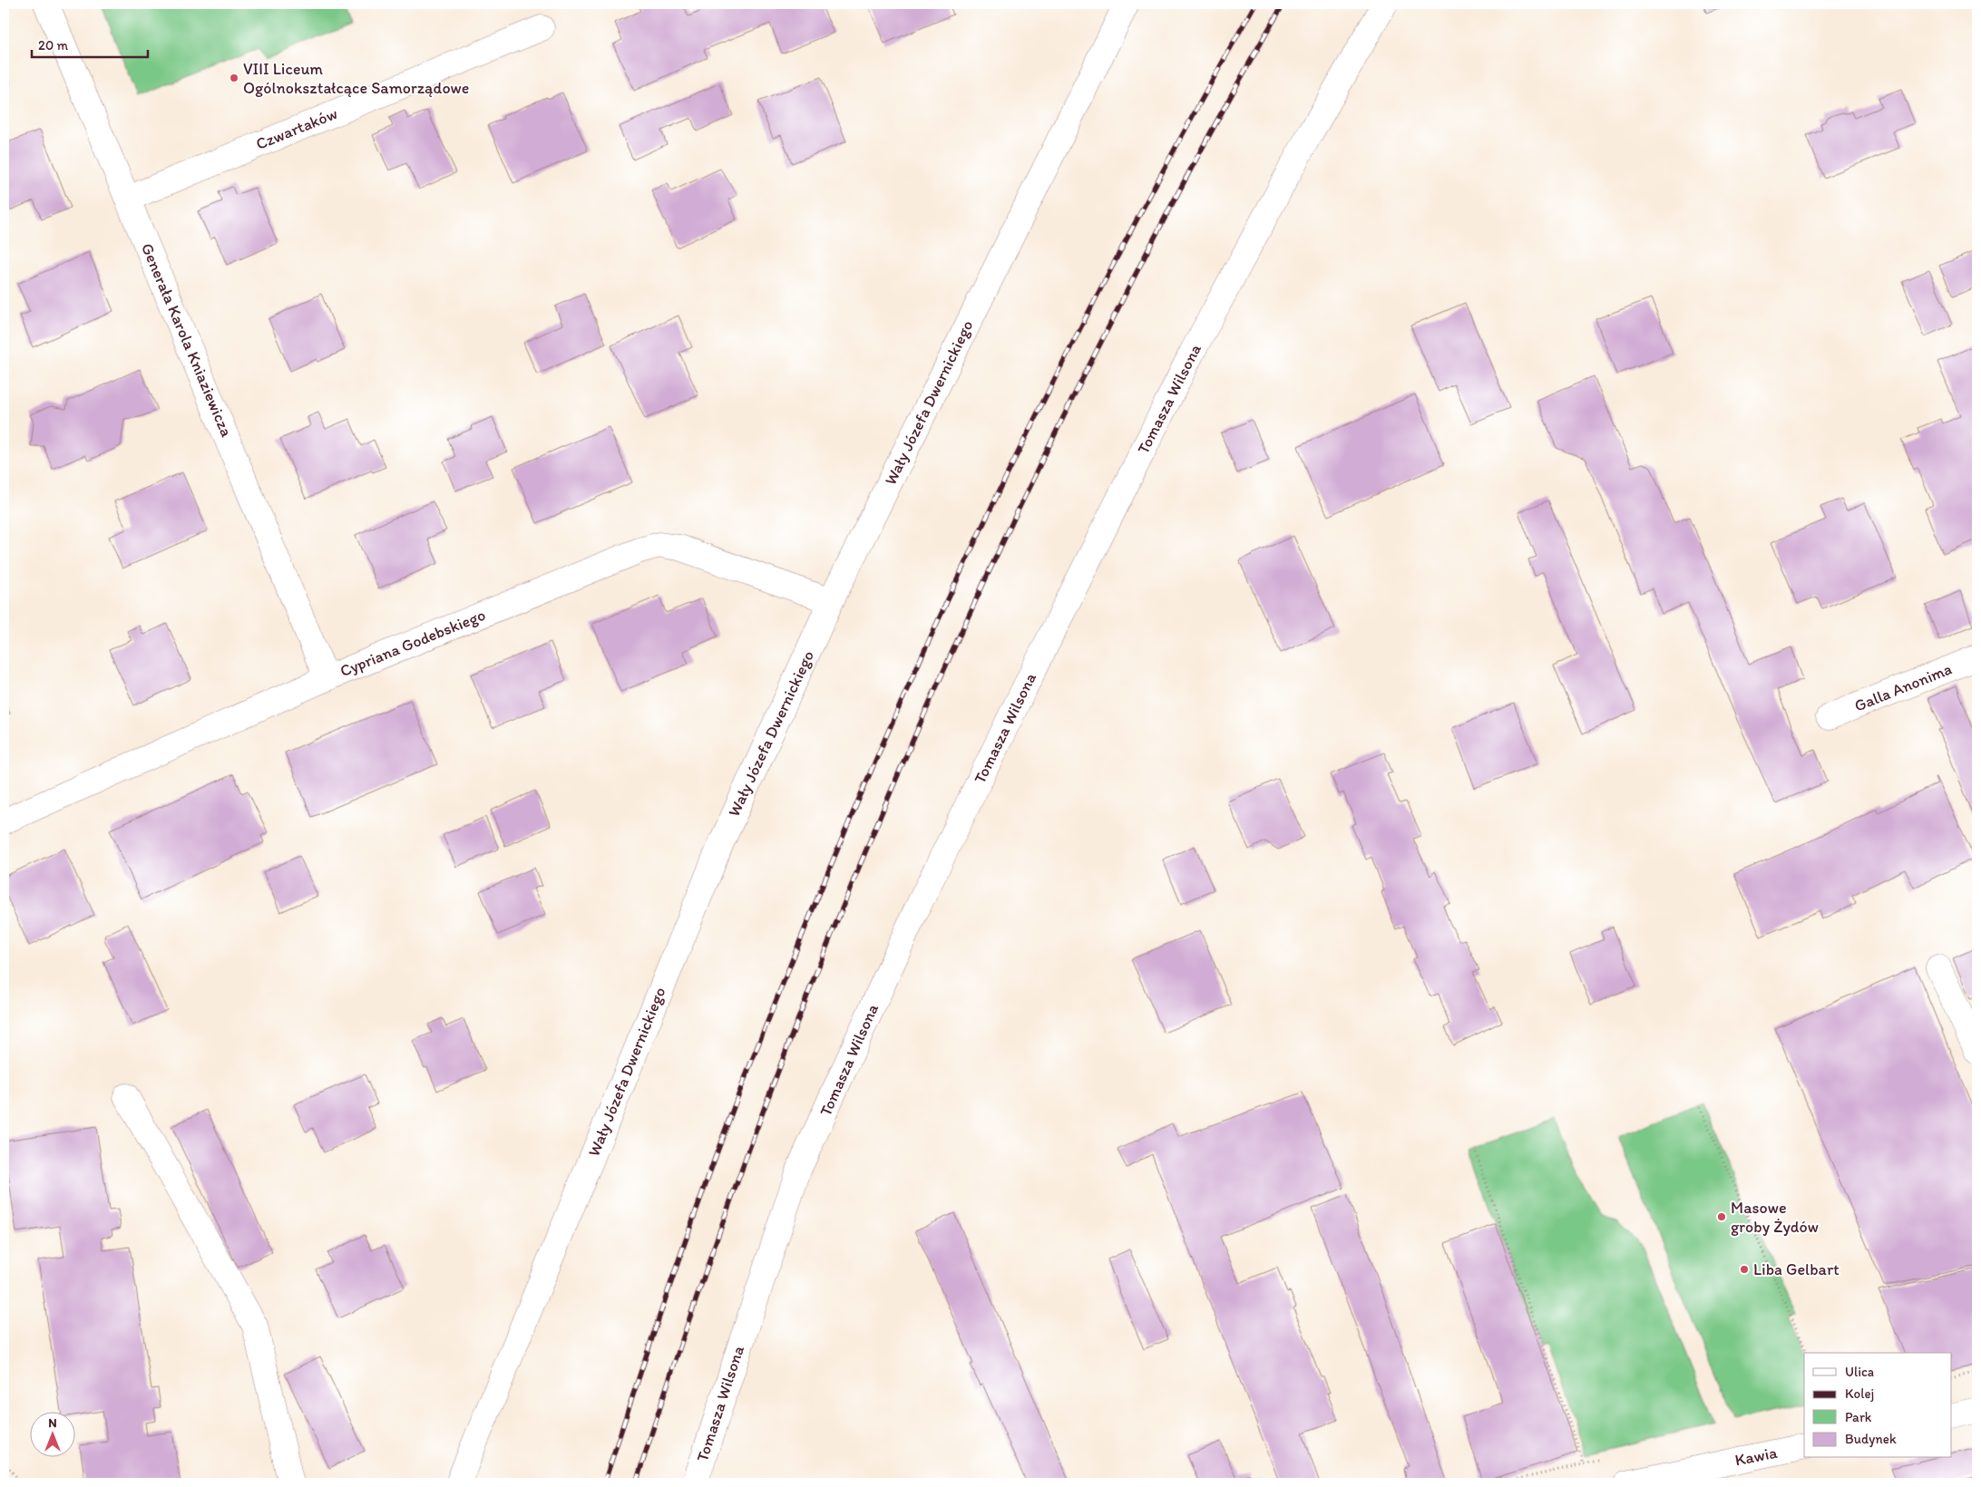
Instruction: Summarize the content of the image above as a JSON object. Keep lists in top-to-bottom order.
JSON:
{
  "streets": {
    "street": [
      "Czwartaków",
      "Generała Karola Kniaziewicza",
      "Tomasza Wilsona",
      "Wały Józefa Dwernickiego",
      "Cypriana Godebskiego",
      "Galla Anonima",
      "Kawia"
    ]
  },
  "crossings": [
    ["Czwartaków", "Generała Karola Kniaziewicza"],
    ["Generała Karola Kniaziewicza", "Cypriana Godebskiego"],
    ["Wały Józefa Dwernickiego", "Cypriana Godebskiego"]
  ],
  "places": ["VIII Liceum Ogólnokształcące Samorządowe", "Masowe groby Żydów", "Liba Gelbart"],
  "legend": [
    "Ulica",
    "Kolej",
    "Park",
    "Budynek"
  ],
  "scale_bar": "20 m",
  "north": "top"
}
